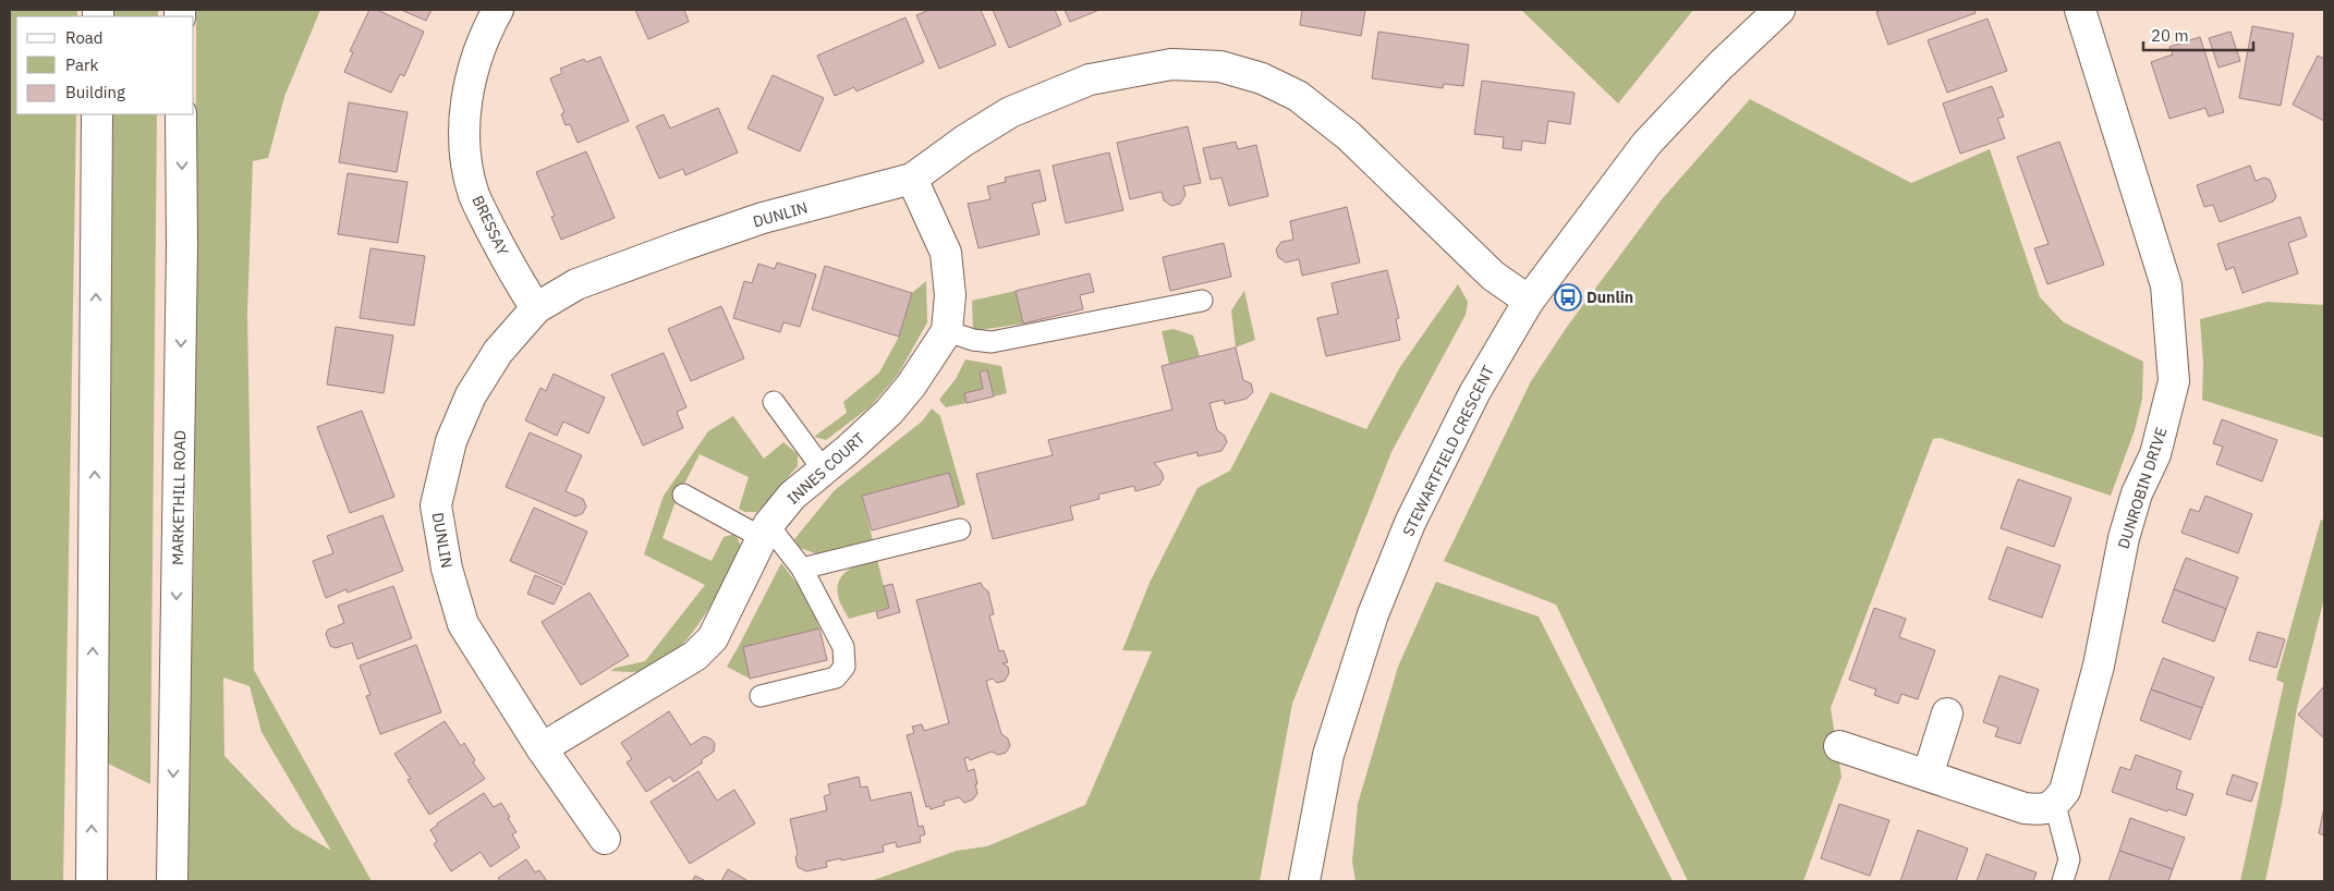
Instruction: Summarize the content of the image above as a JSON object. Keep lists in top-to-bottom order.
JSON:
{
  "streets": {
    "street": [
      "DUNLIN",
      "BRESSAY",
      "STEWARTFIELD CRESCENT",
      "INNES COURT",
      "DUNROBIN DRIVE",
      "MARKETHILL ROAD"
    ]
  },
  "crossings": [
    ["DUNLIN", "BRESSAY"],
    ["DUNLIN", "STEWARTFIELD CRESCENT"],
    ["DUNLIN", "INNES COURT"]
  ],
  "places": {
    "bus stop": ["Dunlin"]
  },
  "legend": ["Road", "Park", "Building"],
  "scale_bar": "20 m"
}
